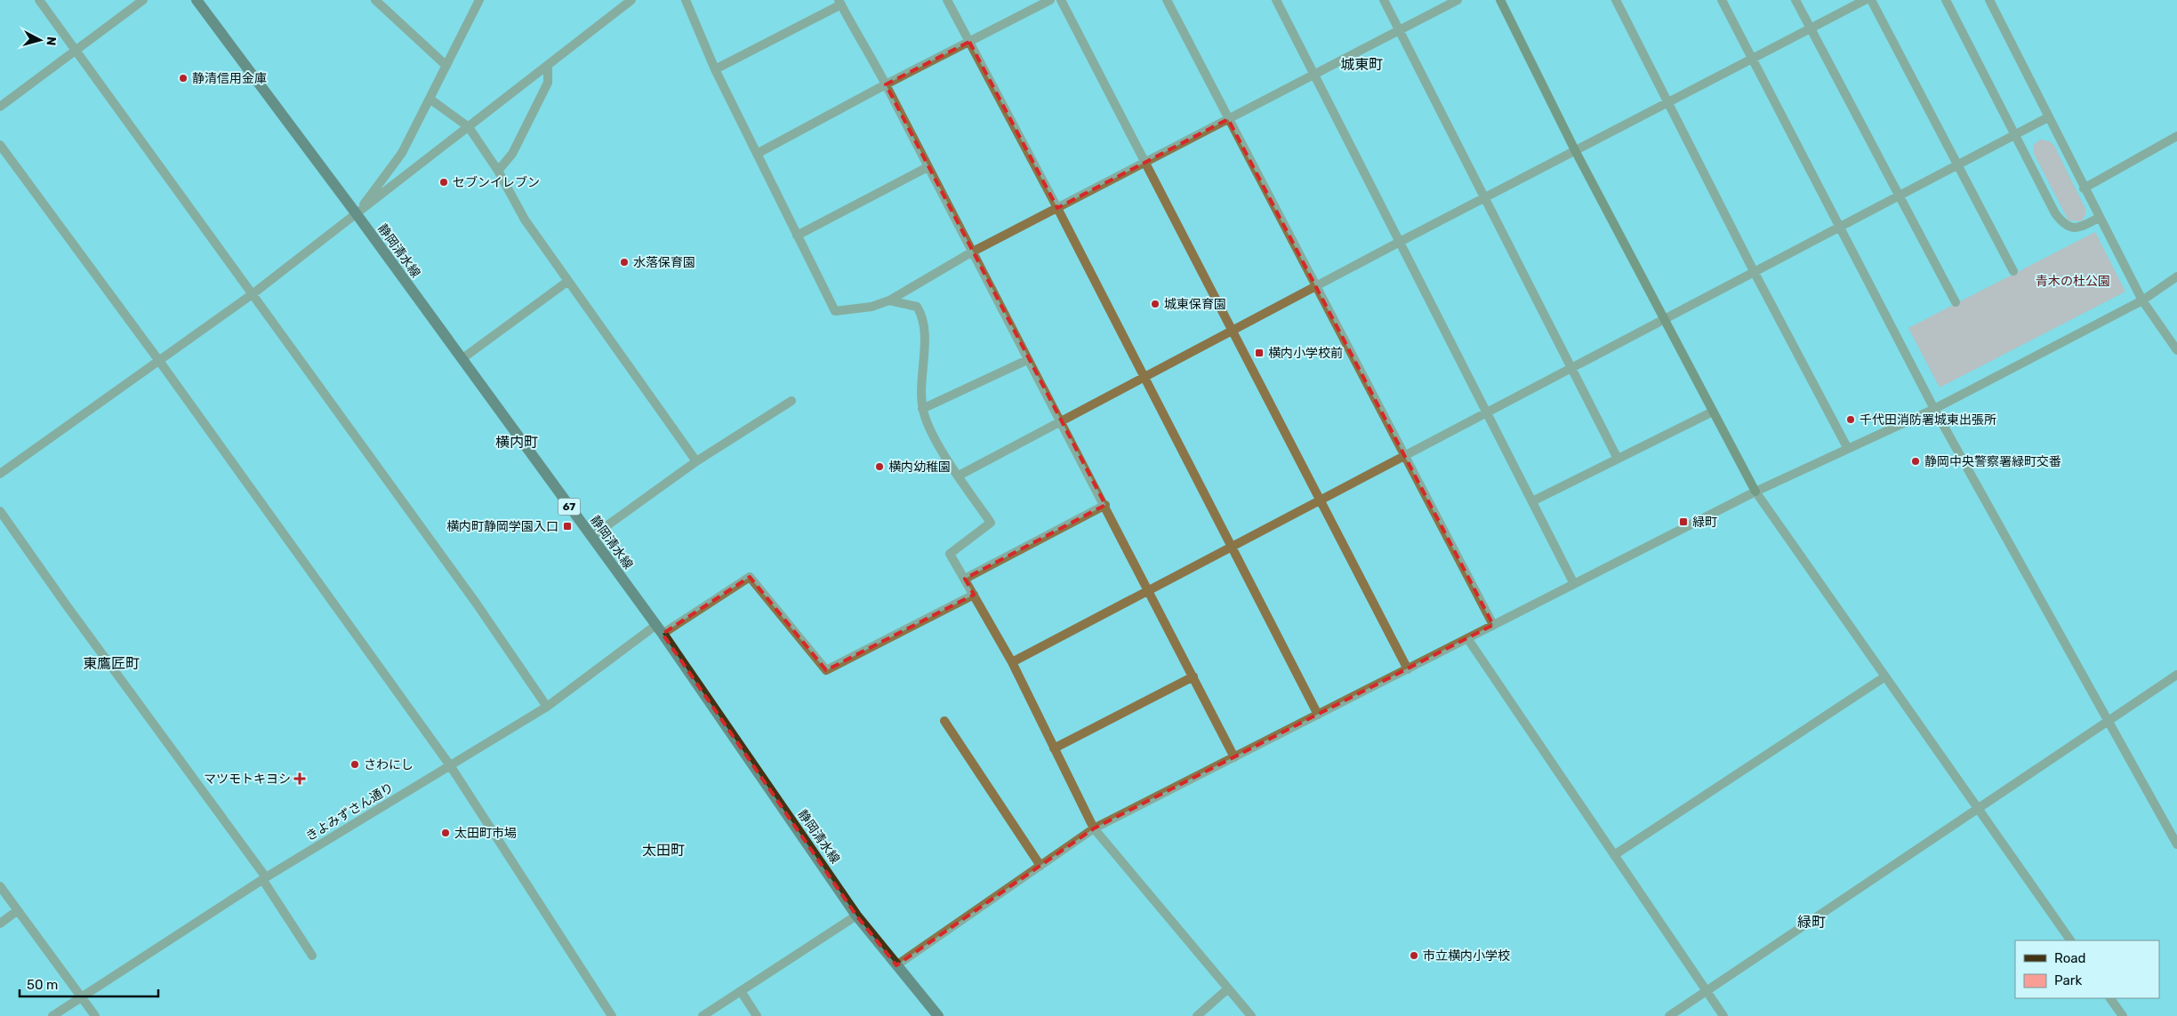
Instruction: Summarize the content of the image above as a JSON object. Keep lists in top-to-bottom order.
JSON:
{
  "streets": {
    "main road": ["静岡清水線", "67"],
    "street": ["きよみずさん通り"]
  },
  "crossings": [
    ["静岡清水線", "きよみずさん通り"]
  ],
  "districts": [
    "城東町",
    "横内町",
    "東鷹匠町",
    "太田町",
    "緑町"
  ],
  "parks": ["青木の杜公園"],
  "places": {
    "other": [
      "静清信用金庫",
      "セブンイレブン",
      "水落保育園",
      "城東保育園",
      "千代田消防署城東出張所",
      "静岡中央警察署緑町交番",
      "横内幼稚園",
      "さわにし",
      "太田町市場",
      "市立横内小学校"
    ],
    "transit": ["横内小学校前", "緑町", "横内町静岡学園入口"],
    "health": ["マツモトキヨシ"]
  },
  "legend": ["Road", "Park"],
  "scale_bar": "50 m",
  "north": "right"
}
